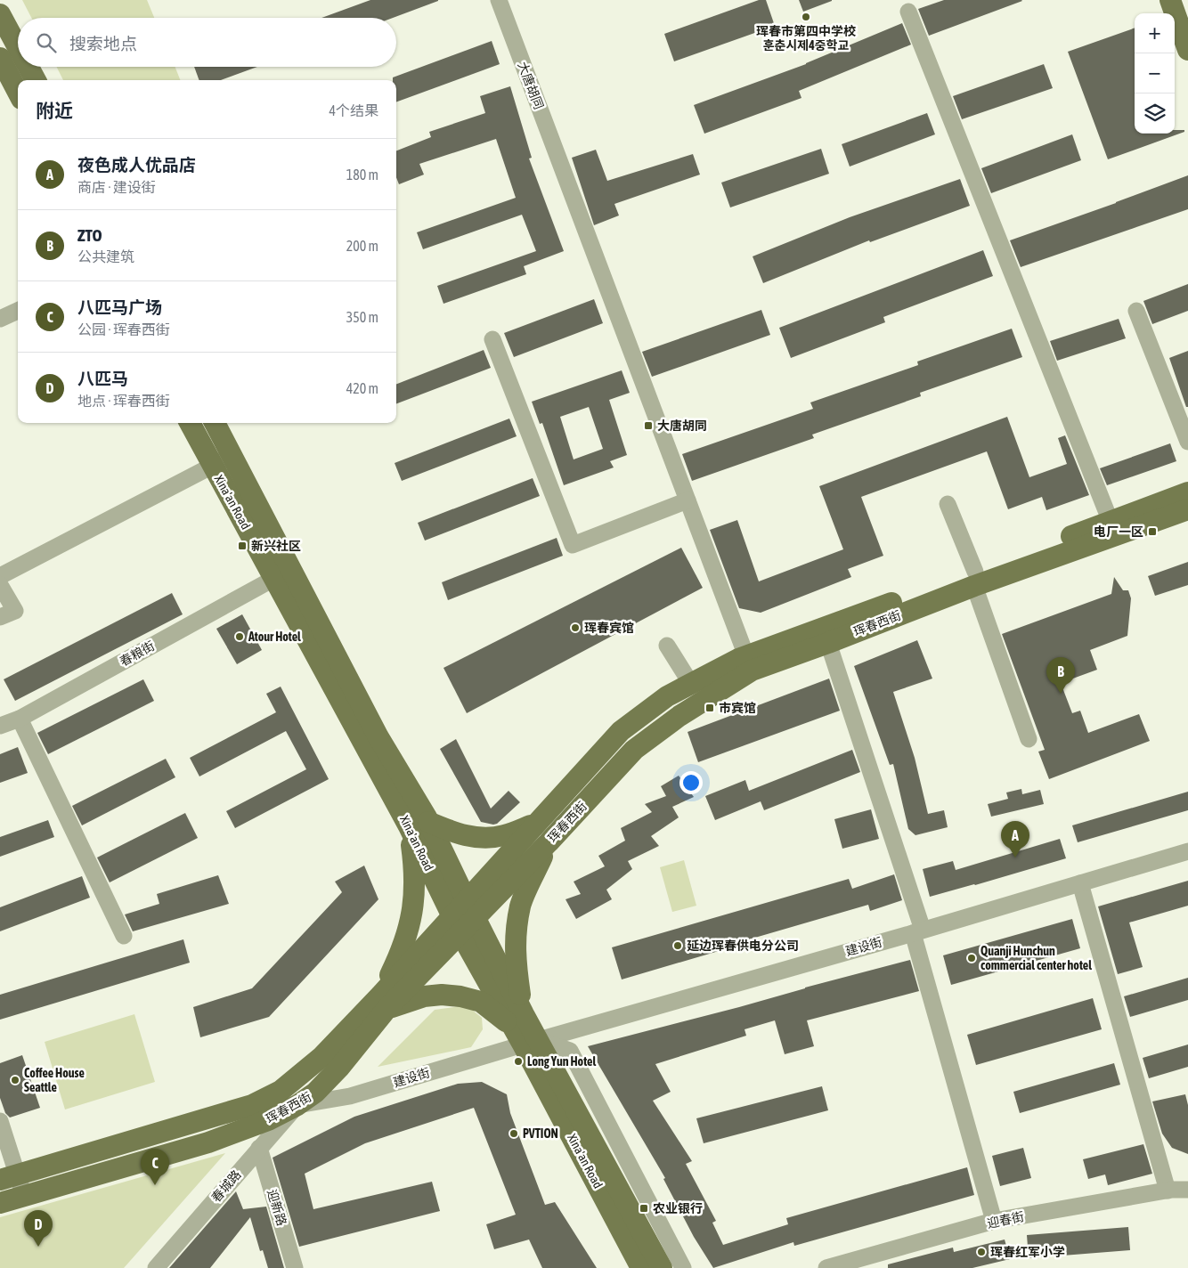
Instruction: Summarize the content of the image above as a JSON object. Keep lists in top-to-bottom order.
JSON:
{
  "streets": {
    "main road": ["Xina'an Road", "珲春西街"],
    "street": [
      "大唐胡同",
      "春粮街",
      "建设街",
      "春城路",
      "迎新路",
      "迎春街"
    ]
  },
  "crossings": [
    ["大唐胡同", "珲春西街"],
    ["Xina'an Road", "珲春西街"],
    ["Xina'an Road", "春粮街"],
    ["Xina'an Road", "建设街"],
    ["珲春西街", "建设街"],
    ["珲春西街", "春城路"],
    ["建设街", "春城路"],
    ["春城路", "迎新路"]
  ],
  "places": {
    "other": [
      "珲春市第四中学校 훈춘시제4중학교",
      "珲春宾馆",
      "Atour Hotel",
      "延边珲春供电分公司",
      "Quanji Hunchun commercial center hotel",
      "Long Yun Hotel",
      "Coffee House Seattle",
      "PVTION",
      "珲春红军小学"
    ],
    "transit": [
      "大唐胡同",
      "电厂一区",
      "新兴社区",
      "市宾馆",
      "农业银行"
    ]
  },
  "page": {
    "map_buttons": ["+", "−"],
    "search": "搜索地点",
    "heading": ["附近", "4个结果"],
    "list": [
      {
        "mark": "A",
        "name": "夜色成人优品店",
        "note": "商店 · 建设街",
        "value": "180 m"
      },
      {
        "mark": "B",
        "name": "ZTO",
        "note": "公共建筑",
        "value": "200 m"
      },
      {
        "mark": "C",
        "name": "八匹马广场",
        "note": "公园 · 珲春西街",
        "value": "350 m"
      },
      {
        "mark": "D",
        "name": "八匹马",
        "note": "地点 · 珲春西街",
        "value": "420 m"
      }
    ],
    "pins": [
      "B",
      "A",
      "C",
      "D"
    ]
  }
}
